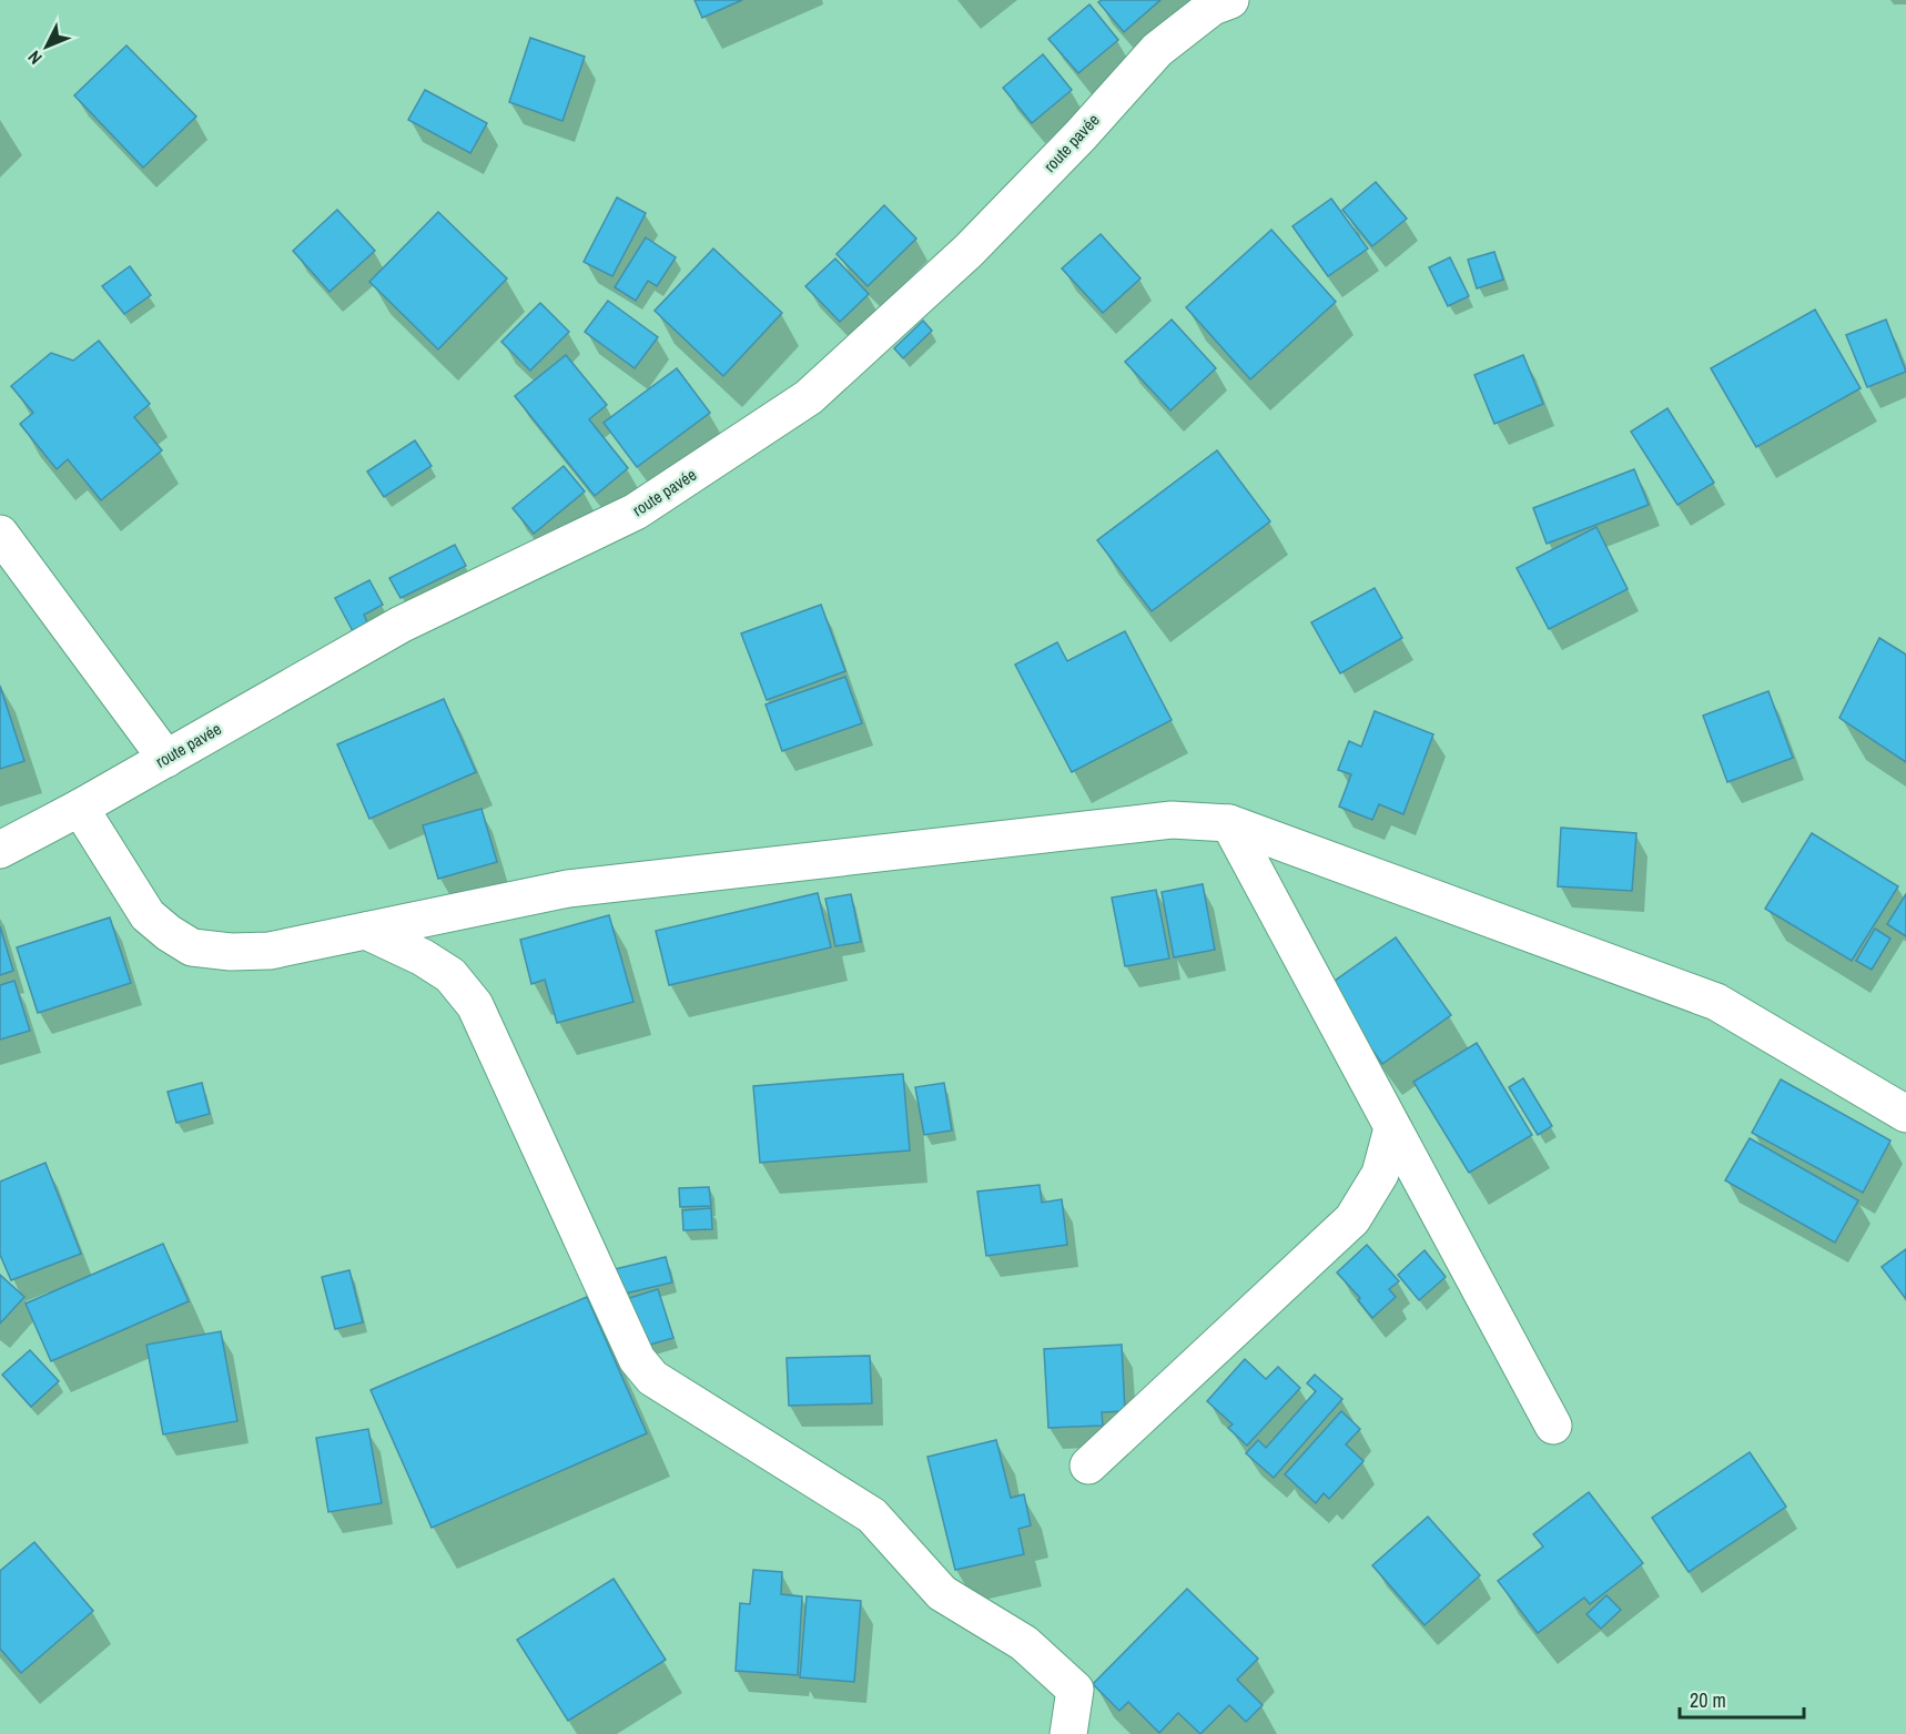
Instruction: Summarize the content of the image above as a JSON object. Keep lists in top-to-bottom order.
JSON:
{
  "streets": {
    "street": ["route pavée"]
  },
  "scale_bar": "20 m",
  "north": "bottom left"
}
